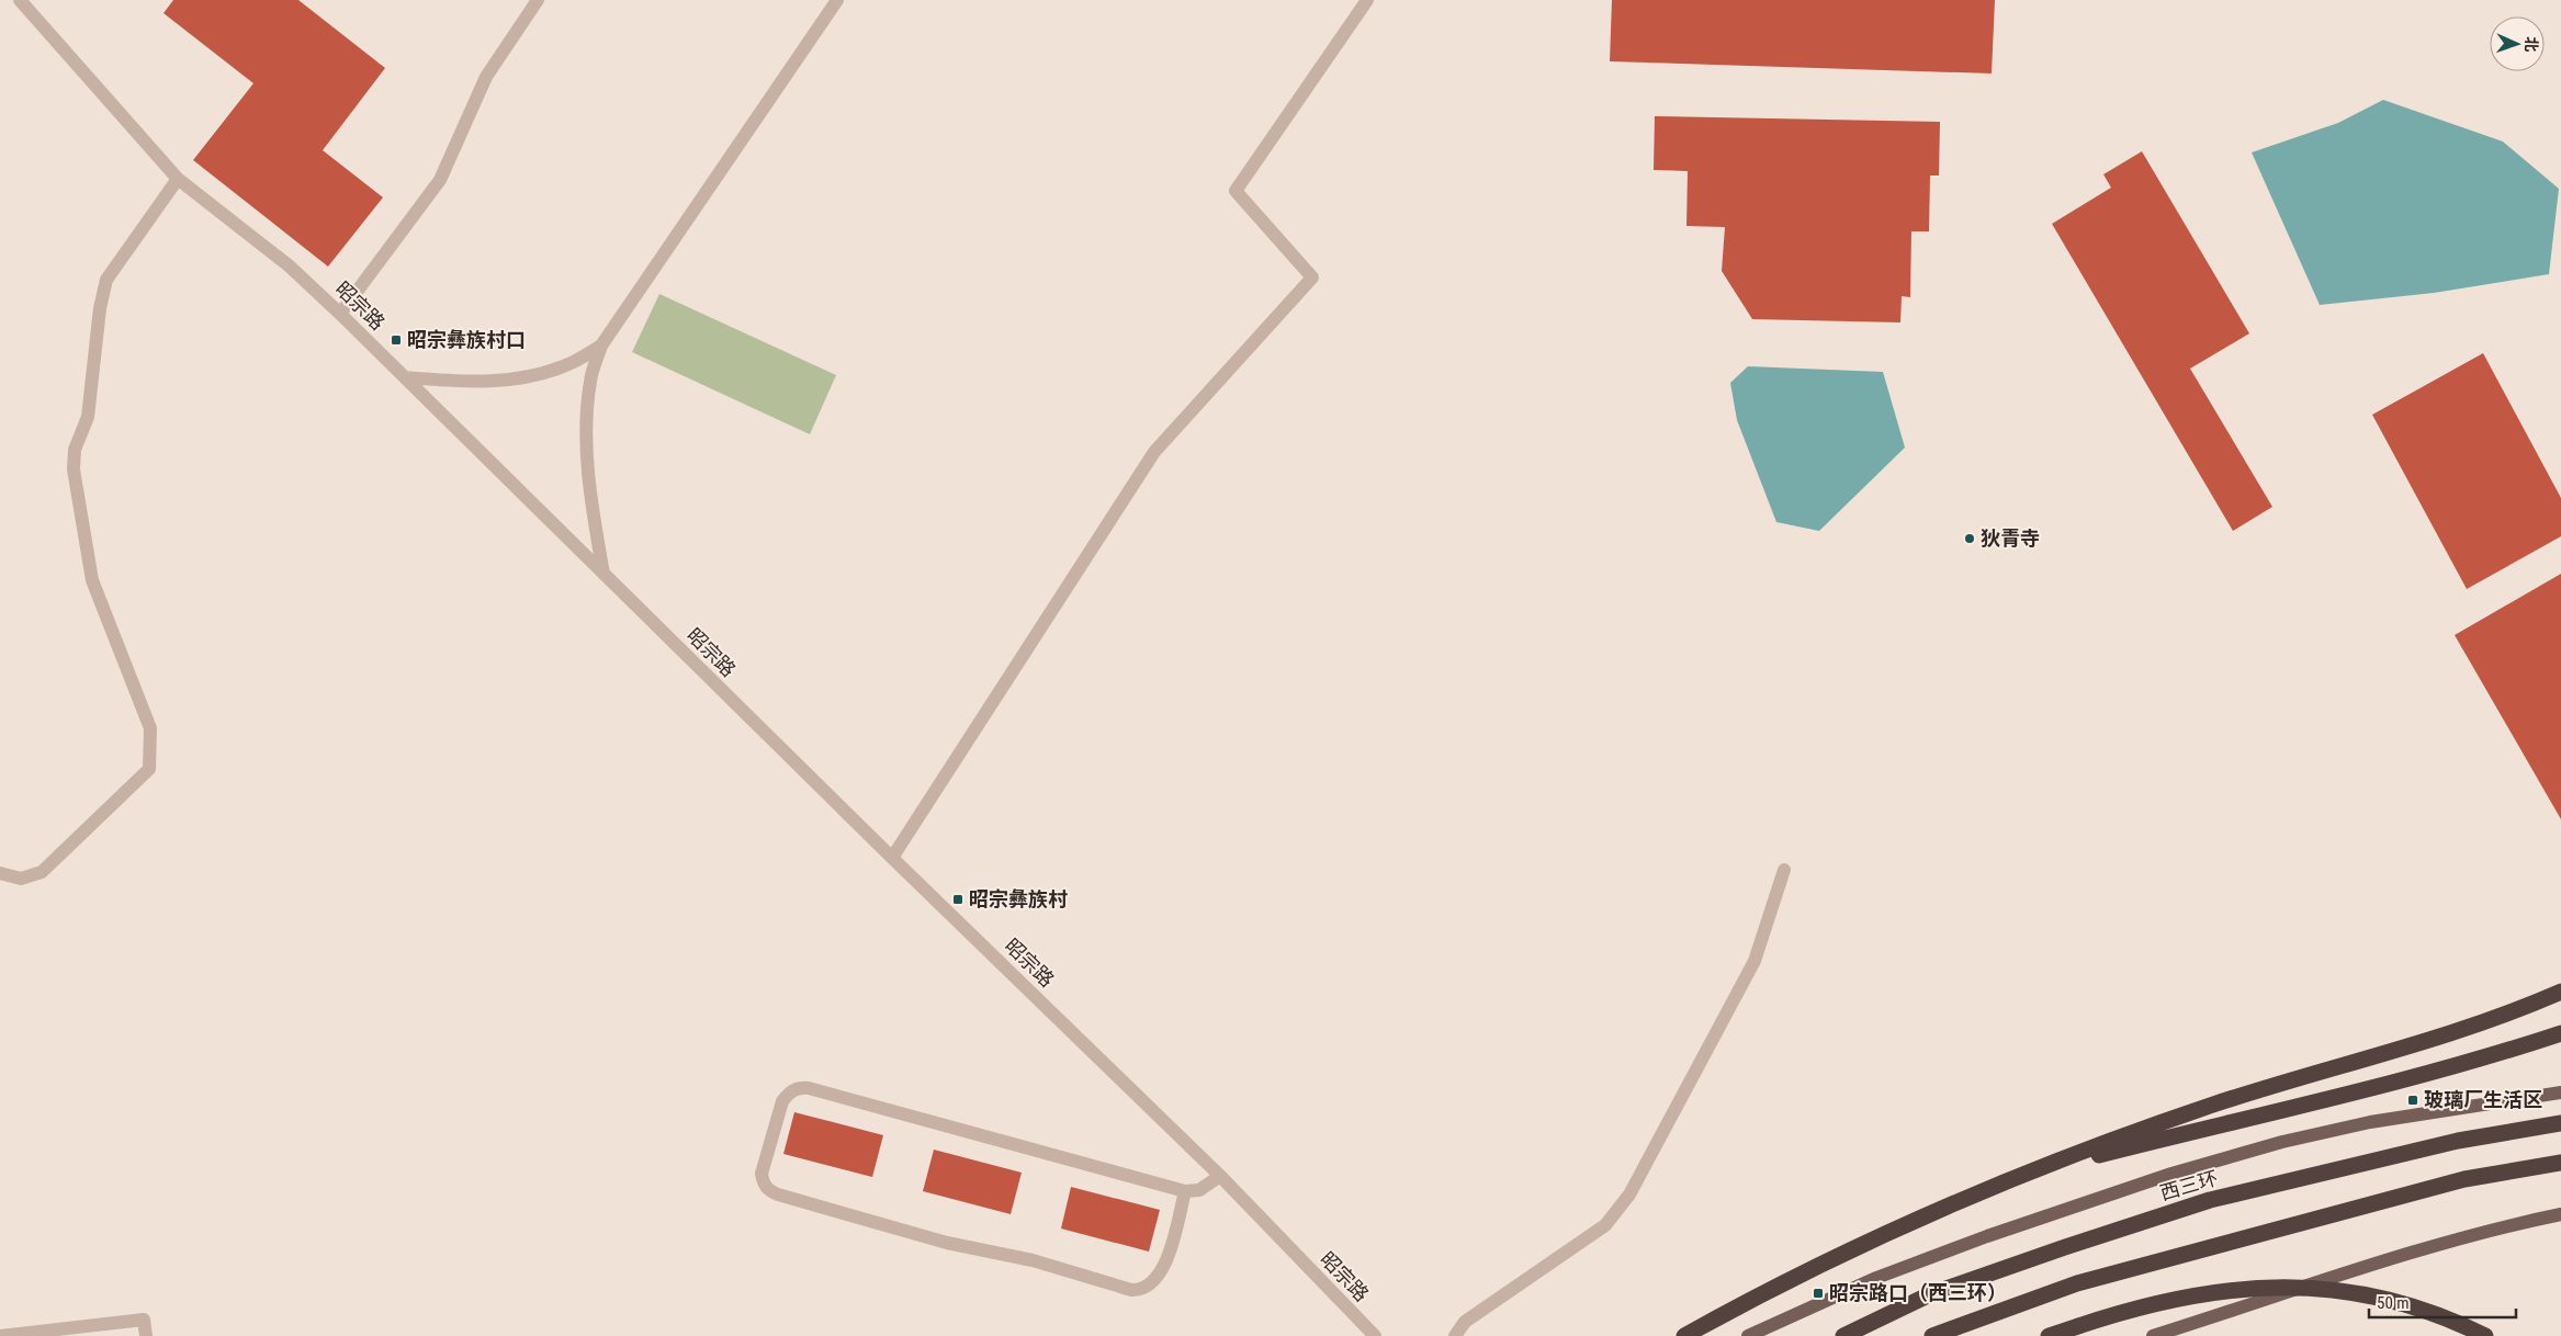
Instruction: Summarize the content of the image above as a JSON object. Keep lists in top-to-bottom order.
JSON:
{
  "streets": {
    "highway": ["西三环"],
    "street": ["昭宗路"]
  },
  "places": {
    "transit": [
      "昭宗彝族村口",
      "昭宗彝族村",
      "玻璃厂生活区",
      "昭宗路口（西三环）"
    ],
    "other": ["狄青寺"]
  },
  "scale_bar": "50 m",
  "north": "right"
}
